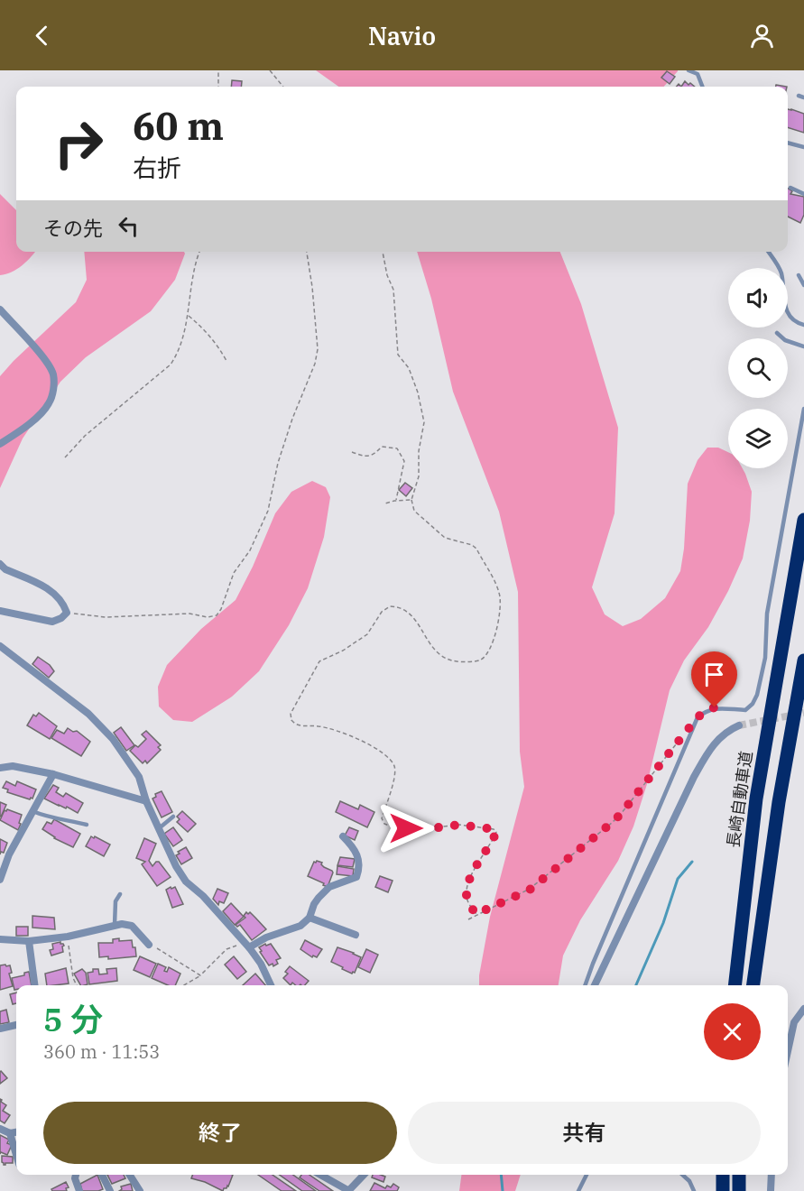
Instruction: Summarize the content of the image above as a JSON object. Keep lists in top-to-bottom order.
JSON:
{
  "streets": {
    "highway": ["長崎自動車道"]
  },
  "page": {
    "header": "Navio",
    "turn": ["60 m", "右折"],
    "then": "その先",
    "heading": ["5 分", "360 m · 11:53"],
    "buttons": ["終了", "共有"]
  }
}
